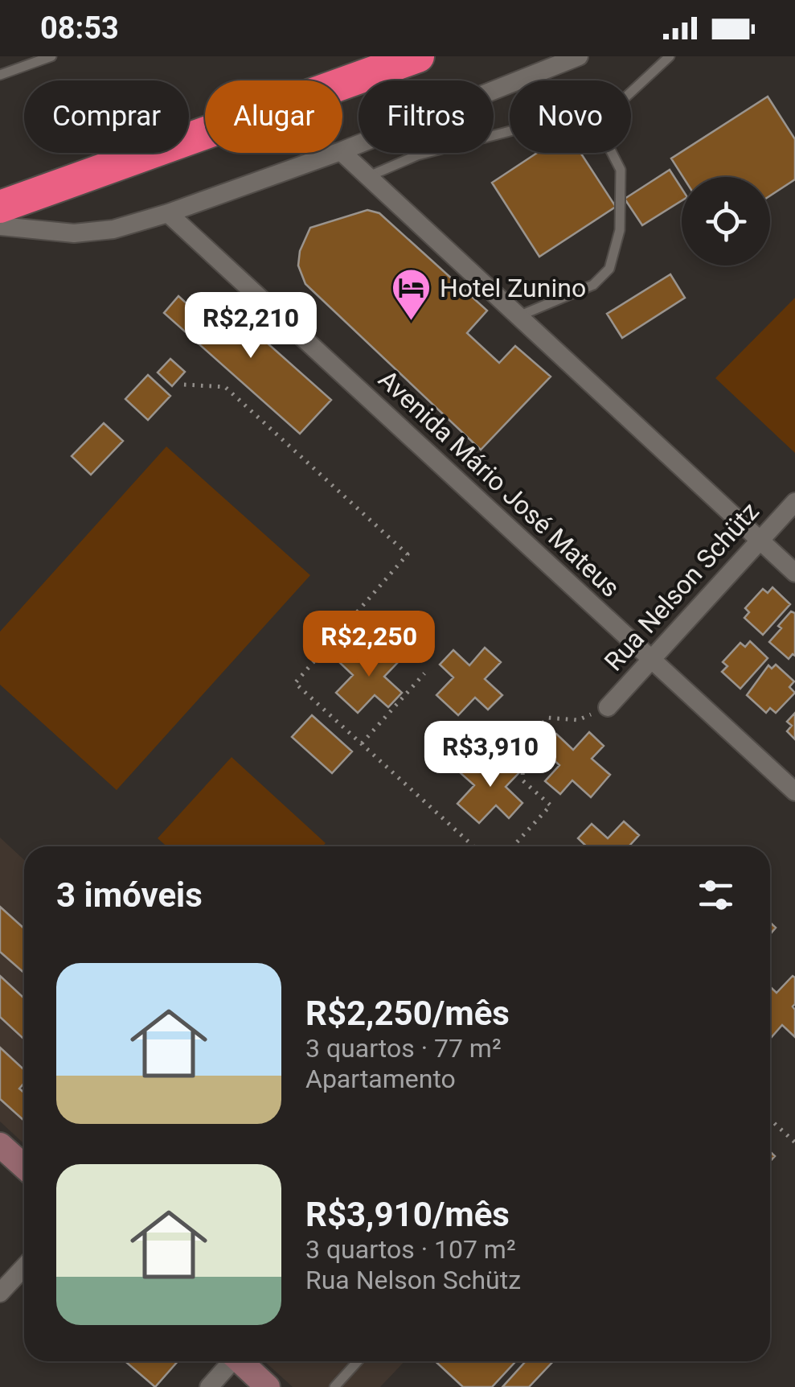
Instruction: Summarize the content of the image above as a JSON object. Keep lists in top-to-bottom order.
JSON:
{
  "streets": {
    "street": ["Avenida Mário José Mateus", "Rua Nelson Schütz"]
  },
  "crossings": [
    ["Avenida Mário José Mateus", "Rua Nelson Schütz"]
  ],
  "places": {
    "hotel": ["Hotel Zunino"]
  },
  "page": {
    "status": "08:53",
    "chip": [
      "Comprar",
      "Alugar",
      "Filtros",
      "Novo"
    ],
    "price": ["R$2,210", "R$2,250", "R$3,910"],
    "heading": "3 imóveis",
    "list": [
      {
        "name": "R$2,250/mês",
        "note": "3 quartos · 77 m² · Apartamento"
      },
      {
        "name": "R$3,910/mês",
        "note": "3 quartos · 107 m² · Rua Nelson Schütz"
      }
    ]
  }
}
